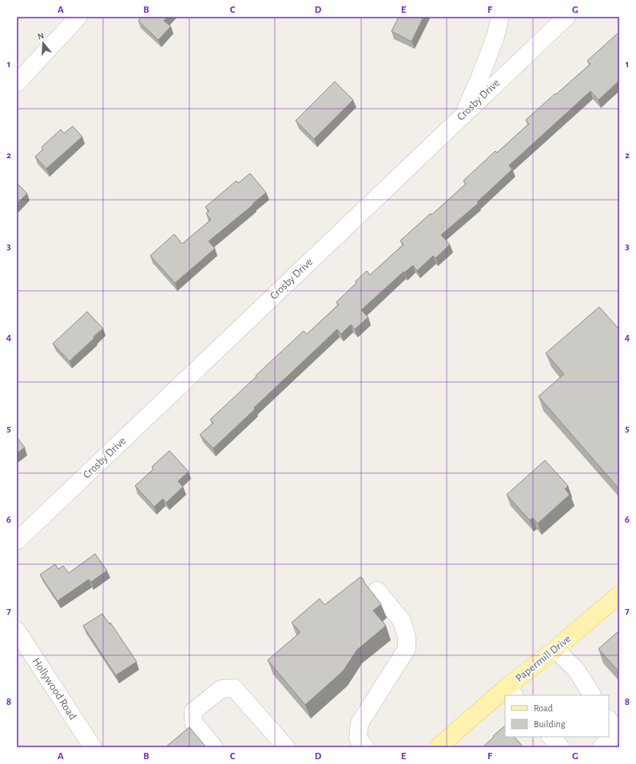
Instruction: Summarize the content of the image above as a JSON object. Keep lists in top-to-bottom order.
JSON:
{
  "streets": {
    "main road": ["Papermill Drive"],
    "street": ["Crosby Drive", "Hollywood Road"]
  },
  "legend": ["Road", "Building"],
  "north": "top",
  "grid": {
    "columns": [
      "A",
      "B",
      "C",
      "D",
      "E",
      "F",
      "G"
    ],
    "rows": [
      "1",
      "2",
      "3",
      "4",
      "5",
      "6",
      "7",
      "8"
    ]
  }
}
